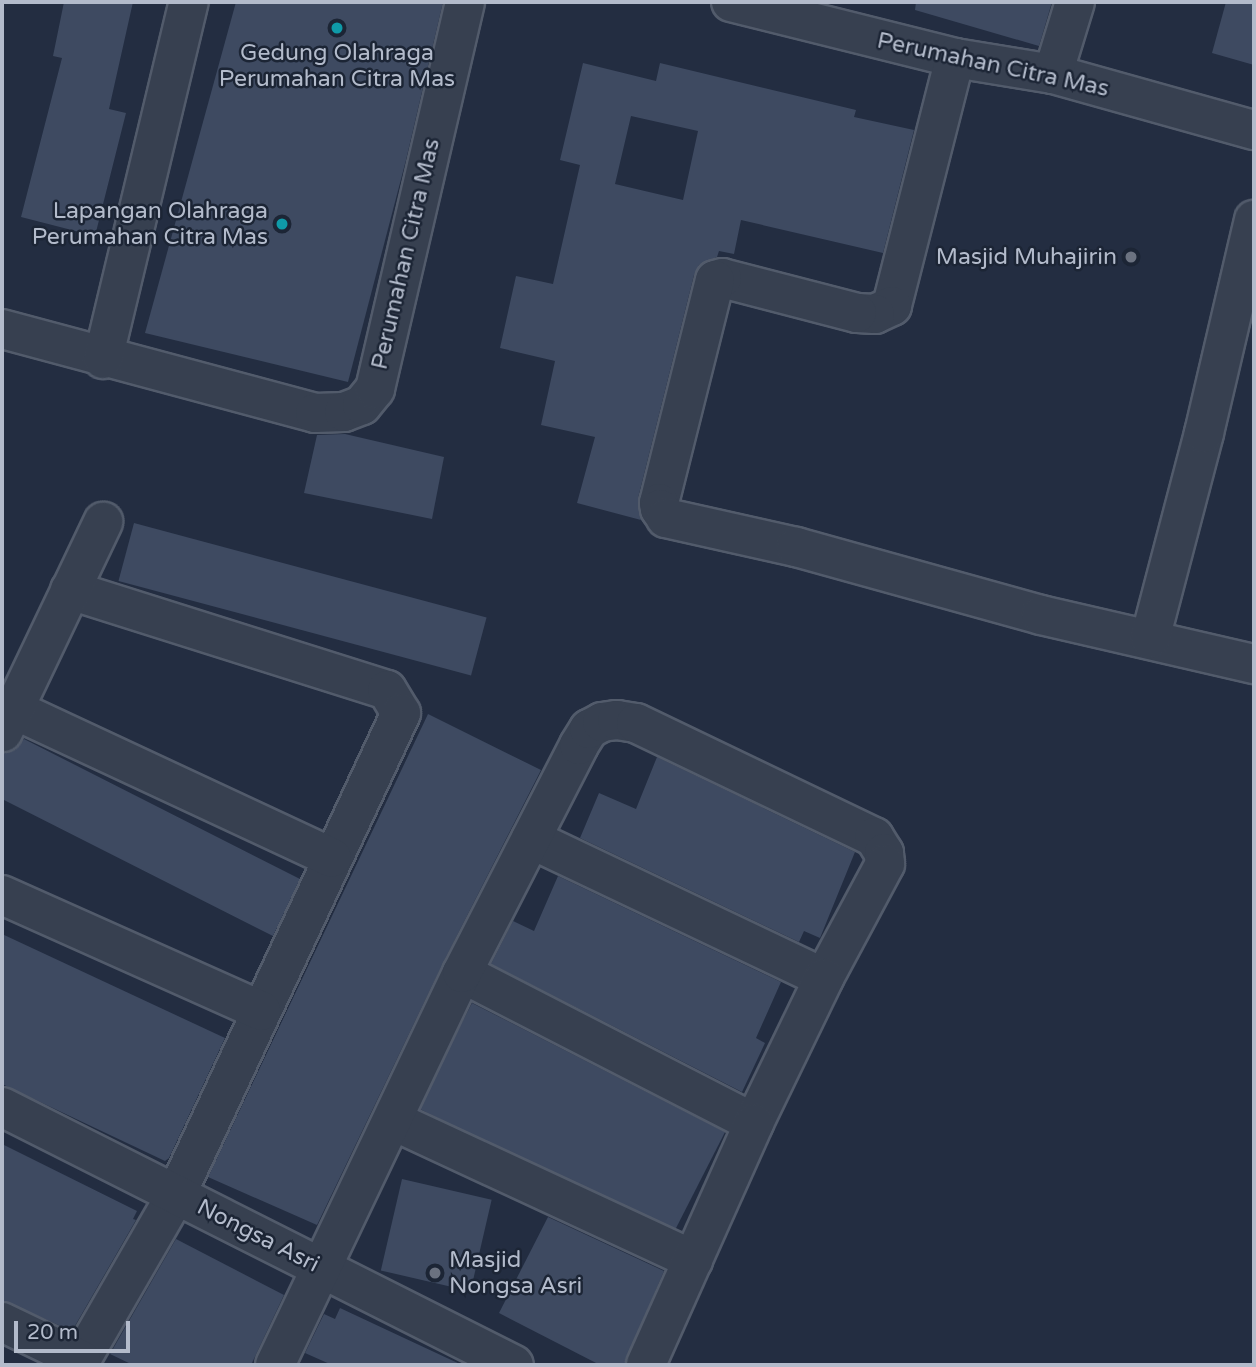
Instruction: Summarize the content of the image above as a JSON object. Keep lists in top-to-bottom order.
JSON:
{
  "streets": {
    "street": ["Perumahan Citra Mas", "Nongsa Asri"]
  },
  "places": [
    "Gedung Olahraga Perumahan Citra Mas",
    "Lapangan Olahraga Perumahan Citra Mas",
    "Masjid Muhajirin",
    "Masjid Nongsa Asri"
  ],
  "scale_bar": "20 m"
}
